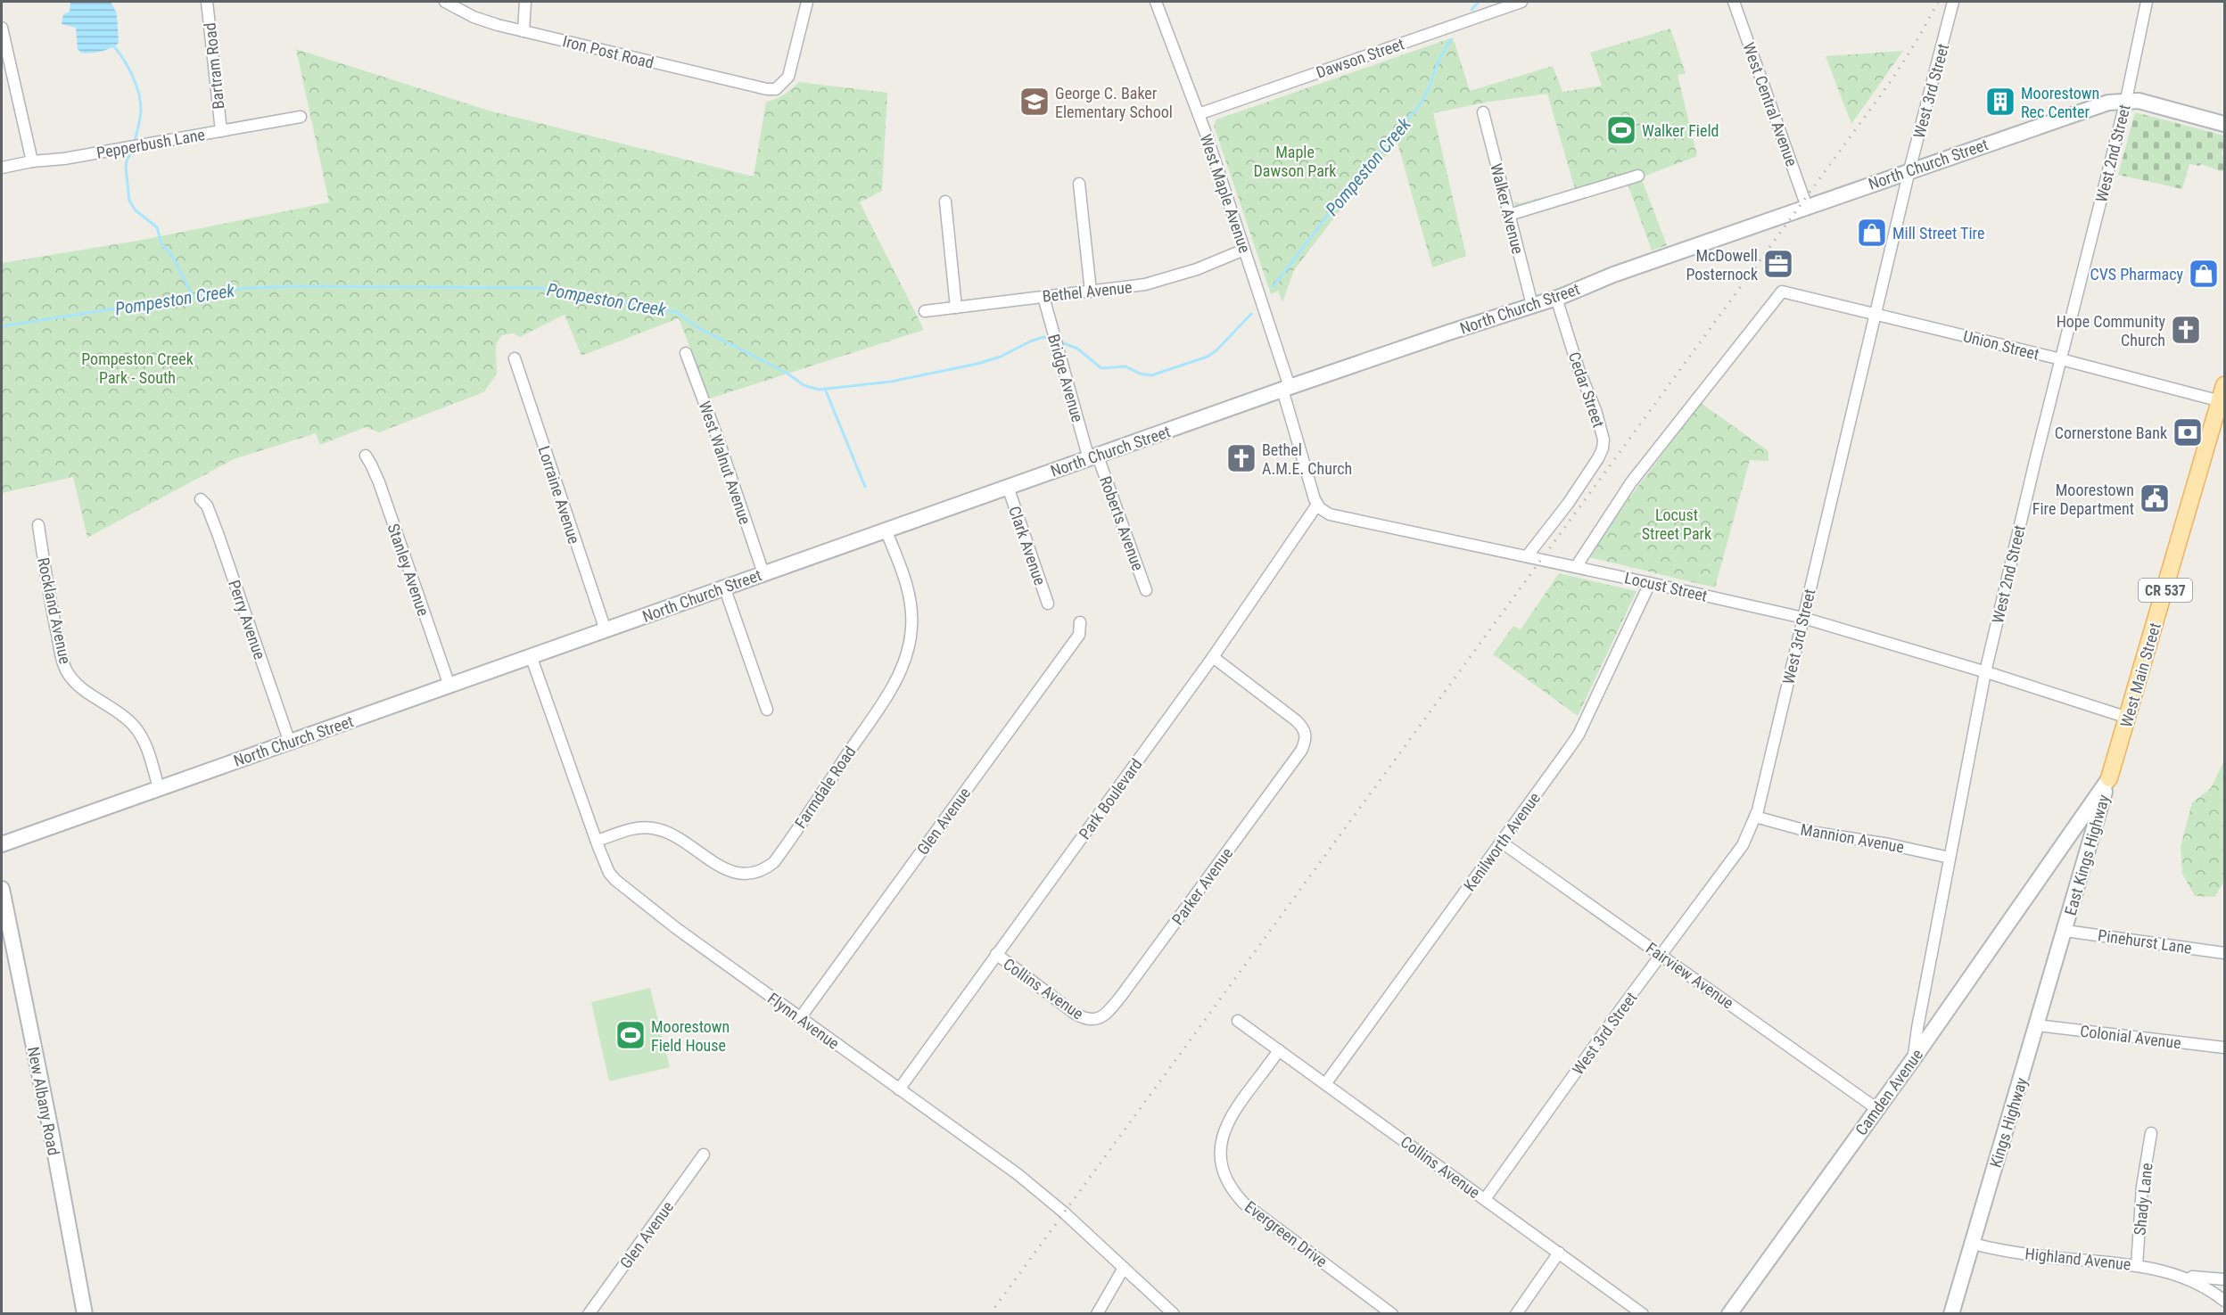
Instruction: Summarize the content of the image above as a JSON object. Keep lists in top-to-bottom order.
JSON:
{
  "streets": {
    "main road": [
      "North Church Street",
      "CR 537",
      "West Main Street",
      "East Kings Highway",
      "Camden Avenue",
      "New Albany Road",
      "Kings Highway"
    ],
    "street": [
      "Iron Post Road",
      "Dawson Street",
      "Bartram Road",
      "West 3rd Street",
      "West Central Avenue",
      "Pepperbush Lane",
      "West 2nd Street",
      "West Maple Avenue",
      "Walker Avenue",
      "Bethel Avenue",
      "Union Street",
      "Bridge Avenue",
      "Cedar Street",
      "West Walnut Avenue",
      "Lorraine Avenue",
      "Roberts Avenue",
      "Clark Avenue",
      "Stanley Avenue",
      "Locust Street",
      "Rockland Avenue",
      "Perry Avenue",
      "Farmdale Road",
      "Park Boulevard",
      "Glen Avenue",
      "Mannion Avenue",
      "Kenilworth Avenue",
      "Parker Avenue",
      "Pinehurst Lane",
      "Fairview Avenue",
      "Collins Avenue",
      "Flynn Avenue",
      "Colonial Avenue",
      "Shady Lane",
      "Evergreen Drive",
      "Highland Avenue"
    ]
  },
  "crossings": [
    ["Dawson Street", "West Maple Avenue"],
    ["Bartram Road", "Pepperbush Lane"],
    ["West 3rd Street", "North Church Street"],
    ["West 3rd Street", "Union Street"],
    ["West 3rd Street", "Locust Street"],
    ["West 3rd Street", "Mannion Avenue"],
    ["West 3rd Street", "Fairview Avenue"],
    ["West 3rd Street", "Collins Avenue"],
    ["West Central Avenue", "North Church Street"],
    ["West 2nd Street", "North Church Street"],
    ["West 2nd Street", "Union Street"],
    ["West 2nd Street", "Locust Street"],
    ["West 2nd Street", "Mannion Avenue"],
    ["West 2nd Street", "Camden Avenue"],
    ["North Church Street", "West Maple Avenue"],
    ["North Church Street", "Walker Avenue"],
    ["North Church Street", "Bridge Avenue"],
    ["North Church Street", "Cedar Street"],
    ["North Church Street", "West Walnut Avenue"],
    ["North Church Street", "Lorraine Avenue"],
    ["North Church Street", "Roberts Avenue"],
    ["North Church Street", "Clark Avenue"],
    ["North Church Street", "Stanley Avenue"],
    ["North Church Street", "Rockland Avenue"],
    ["North Church Street", "Perry Avenue"],
    ["North Church Street", "Farmdale Road"],
    ["North Church Street", "Flynn Avenue"],
    ["West Maple Avenue", "Bethel Avenue"],
    ["Bethel Avenue", "Bridge Avenue"],
    ["Union Street", "Locust Street"],
    ["Union Street", "West Main Street"],
    ["Bridge Avenue", "Roberts Avenue"],
    ["Cedar Street", "Locust Street"],
    ["Locust Street", "West Main Street"],
    ["Locust Street", "Park Boulevard"],
    ["Locust Street", "Kenilworth Avenue"],
    ["West Main Street", "East Kings Highway"],
    ["West Main Street", "Camden Avenue"],
    ["Farmdale Road", "Flynn Avenue"],
    ["Park Boulevard", "Parker Avenue"],
    ["Park Boulevard", "Collins Avenue"],
    ["Park Boulevard", "Flynn Avenue"],
    ["Glen Avenue", "Flynn Avenue"],
    ["Kenilworth Avenue", "Fairview Avenue"],
    ["Kenilworth Avenue", "Collins Avenue"],
    ["East Kings Highway", "Pinehurst Lane"],
    ["East Kings Highway", "Camden Avenue"],
    ["East Kings Highway", "Kings Highway"],
    ["Parker Avenue", "Collins Avenue"],
    ["Pinehurst Lane", "Kings Highway"],
    ["Fairview Avenue", "Camden Avenue"],
    ["Collins Avenue", "Evergreen Drive"],
    ["Colonial Avenue", "Kings Highway"],
    ["Kings Highway", "Highland Avenue"],
    ["Shady Lane", "Highland Avenue"]
  ],
  "water": ["Pompeston Creek"],
  "parks": ["Maple Dawson Park", "Pompeston Creek Park - South", "Locust Street Park"],
  "places": {
    "school or university": ["George C. Baker Elementary School"],
    "building": ["Moorestown Rec Center"],
    "sports": ["Walker Field", "Moorestown Field House"],
    "shop": ["Mill Street Tire", "CVS Pharmacy"],
    "office": ["McDowell Posternock"],
    "church": ["Hope Community Church", "Bethel A.M.E. Church"],
    "bank": ["Cornerstone Bank"],
    "public building": ["Moorestown Fire Department"]
  }
}
